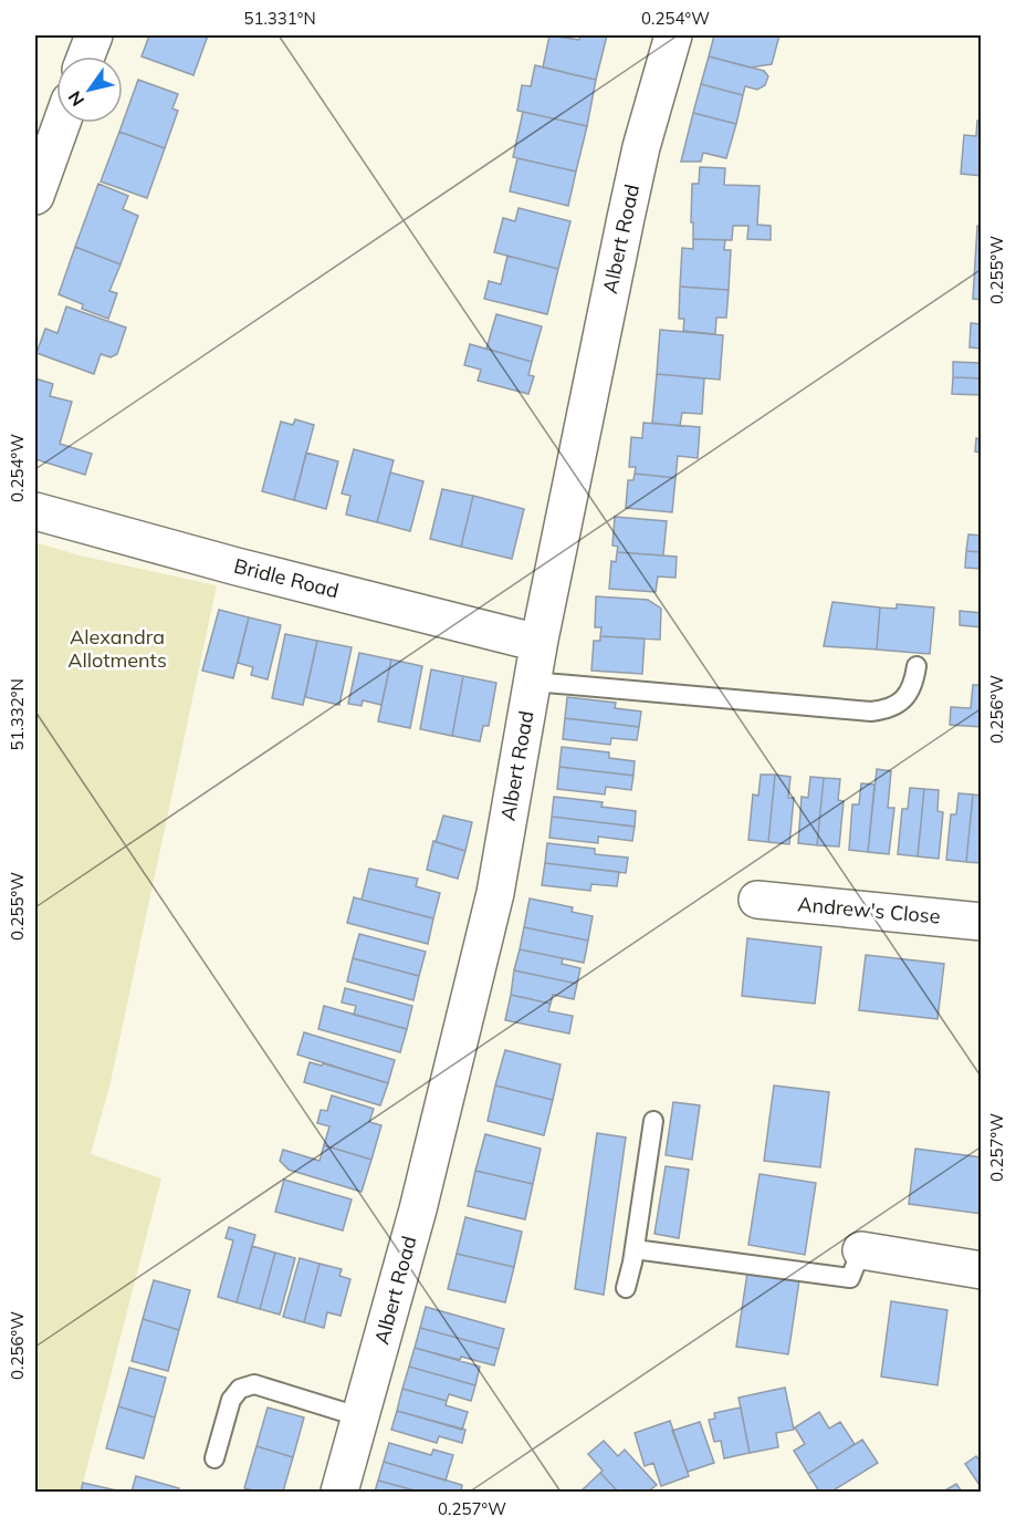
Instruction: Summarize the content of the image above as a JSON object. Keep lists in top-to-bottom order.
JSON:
{
  "streets": {
    "street": ["Albert Road", "Bridle Road", "Andrew's Close"]
  },
  "crossings": [
    ["Albert Road", "Bridle Road"]
  ],
  "parks": ["Alexandra Allotments"],
  "north": "bottom left",
  "coordinates": [
    "51.331°N",
    "0.254°W",
    "0.255°W",
    "0.256°W",
    "51.332°N",
    "0.257°W"
  ]
}
